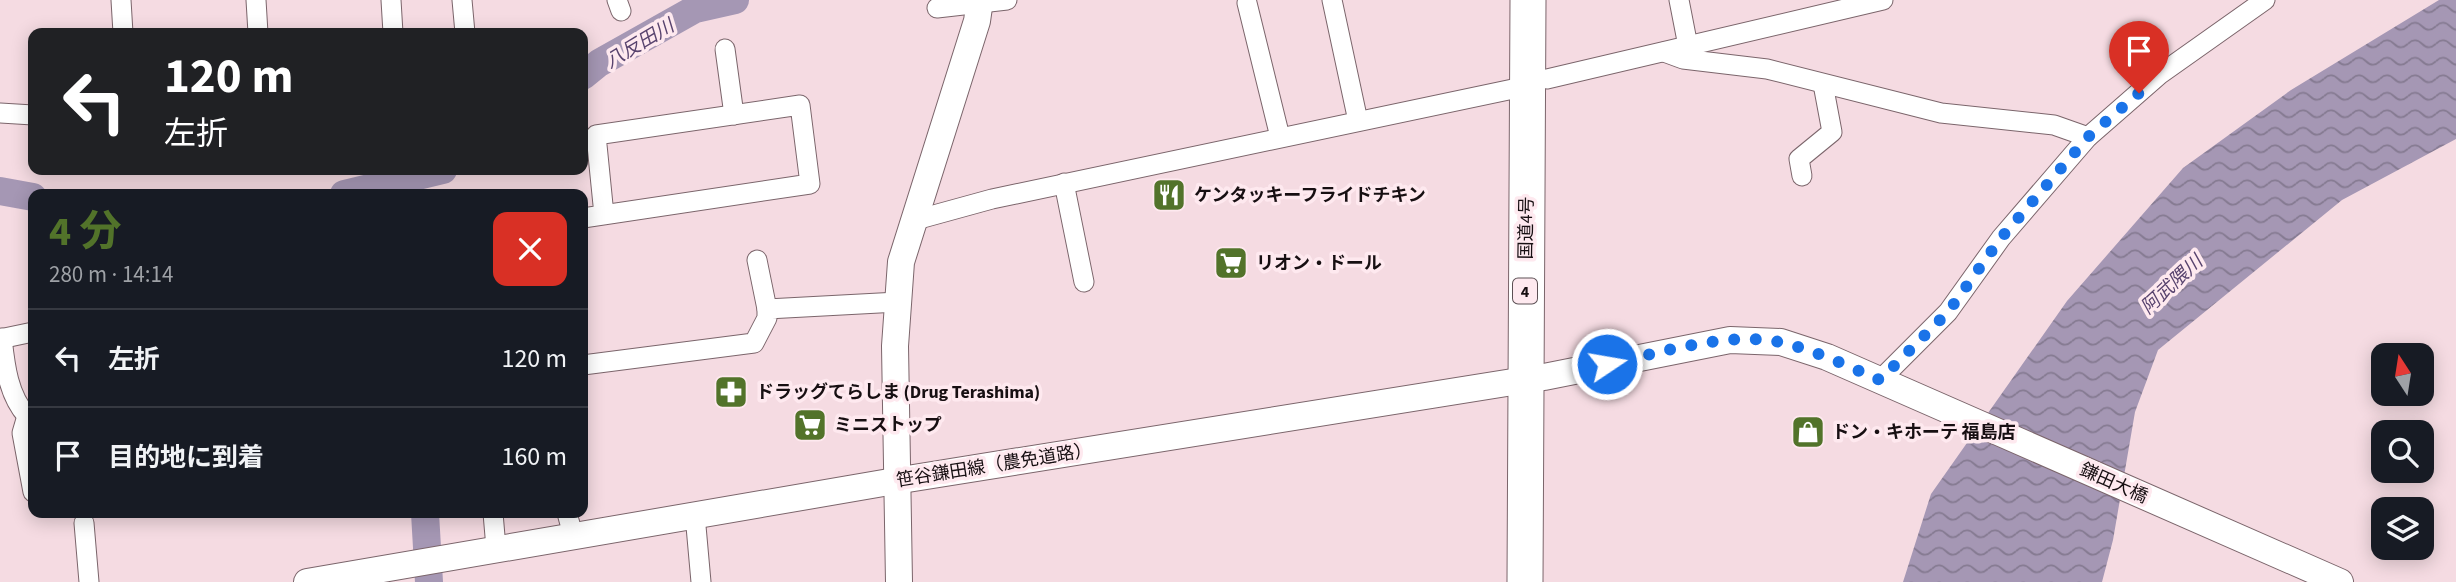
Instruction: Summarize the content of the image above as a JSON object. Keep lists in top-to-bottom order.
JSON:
{
  "streets": {
    "highway": ["国道4号", "4"],
    "street": ["笹谷鎌田線（農免道路）", "鎌田大橋"]
  },
  "crossings": [
    ["国道4号", "笹谷鎌田線（農免道路）"],
    ["笹谷鎌田線（農免道路）", "鎌田大橋"]
  ],
  "water": ["八反田川", "阿武隈川"],
  "places": {
    "restaurant": ["ケンタッキーフライドチキン"],
    "supermarket": ["リオン・ドール", "ミニストップ"],
    "pharmacy": ["ドラッグてらしま (Drug Terashima)"],
    "shop": ["ドン・キホーテ 福島店"]
  },
  "north": "top",
  "page": {
    "turn": ["120 m", "左折"],
    "heading": ["4 分", "280 m · 14:14"],
    "list": [
      {
        "name": "左折",
        "value": "120 m"
      },
      {
        "name": "目的地に到着",
        "value": "160 m"
      }
    ]
  }
}
